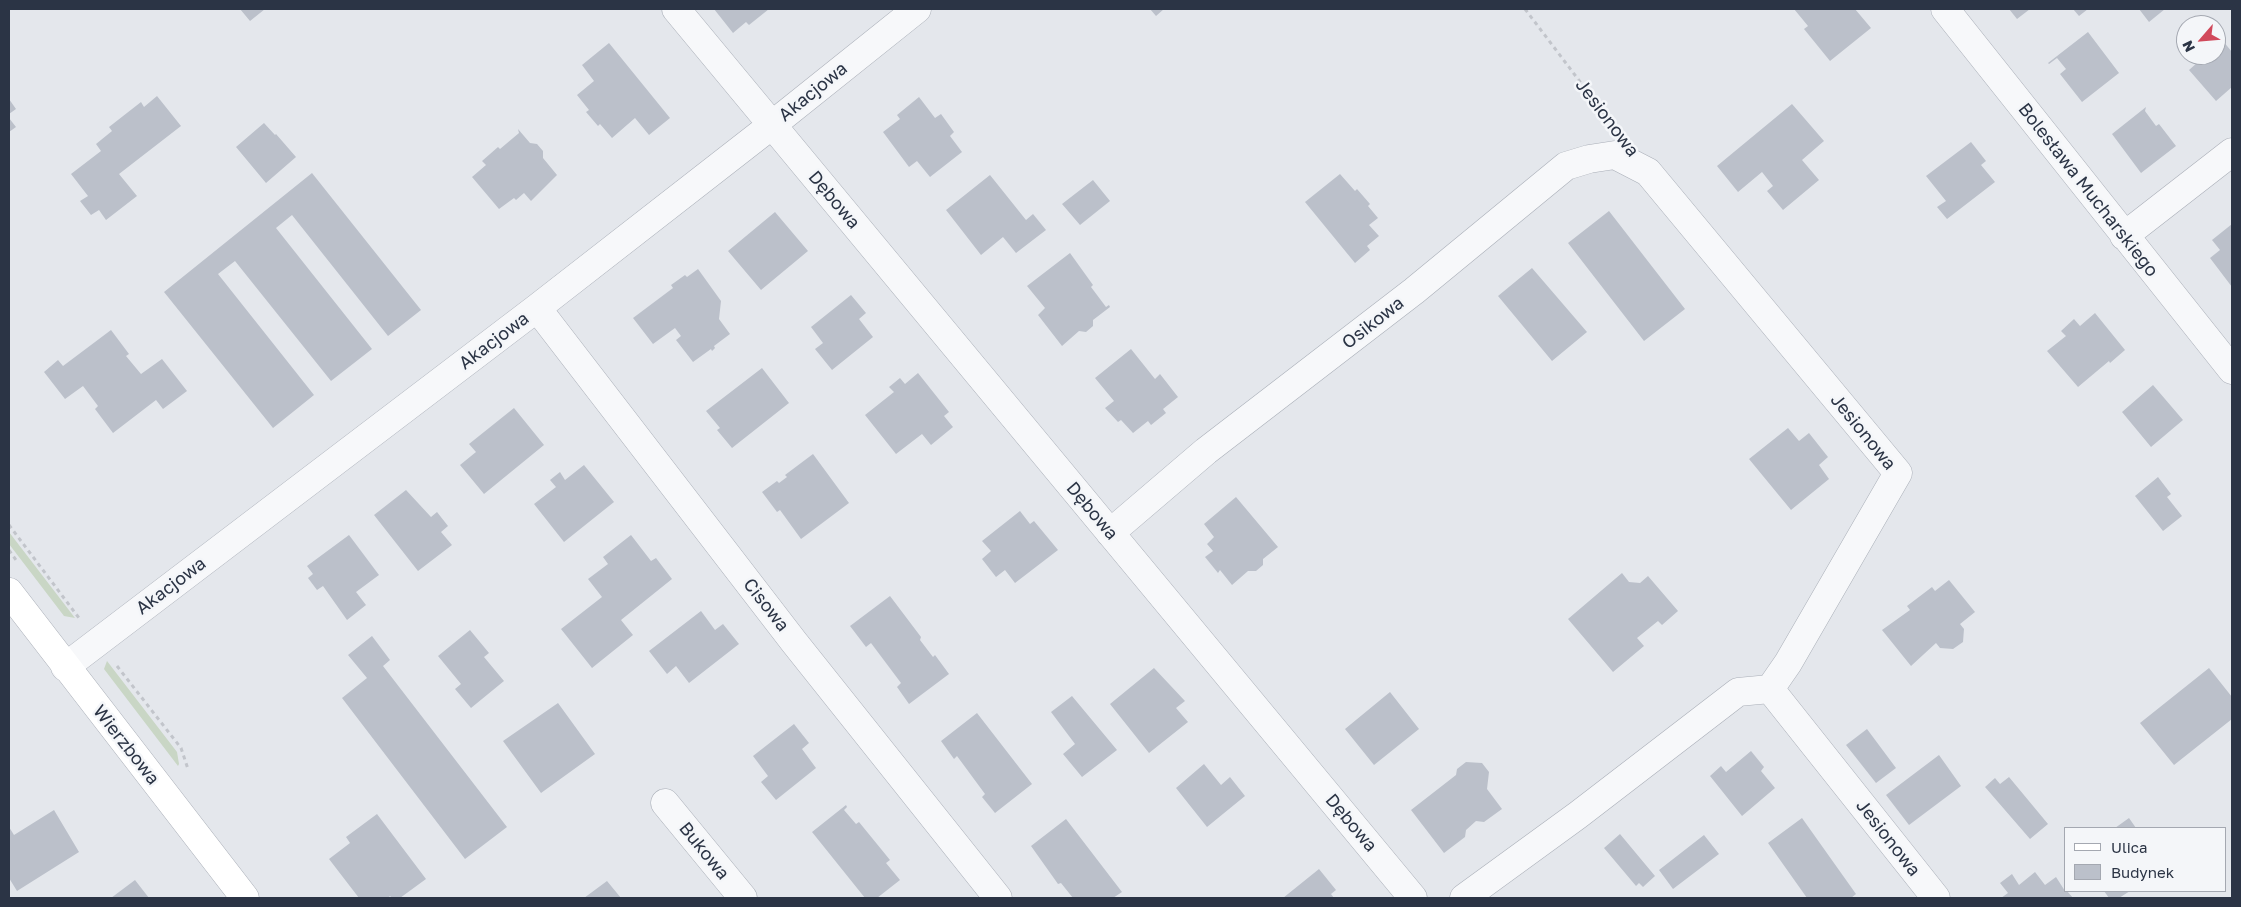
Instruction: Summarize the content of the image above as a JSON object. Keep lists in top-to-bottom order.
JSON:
{
  "streets": {
    "street": [
      "Akacjowa",
      "Jesionowa",
      "Bolesława Mucharskiego",
      "Dębowa",
      "Osikowa",
      "Cisowa",
      "Wierzbowa",
      "Bukowa"
    ]
  },
  "crossings": [
    ["Akacjowa", "Dębowa"],
    ["Akacjowa", "Cisowa"],
    ["Akacjowa", "Wierzbowa"],
    ["Jesionowa", "Osikowa"],
    ["Dębowa", "Osikowa"]
  ],
  "legend": ["Ulica", "Budynek"],
  "north": "bottom left"
}
